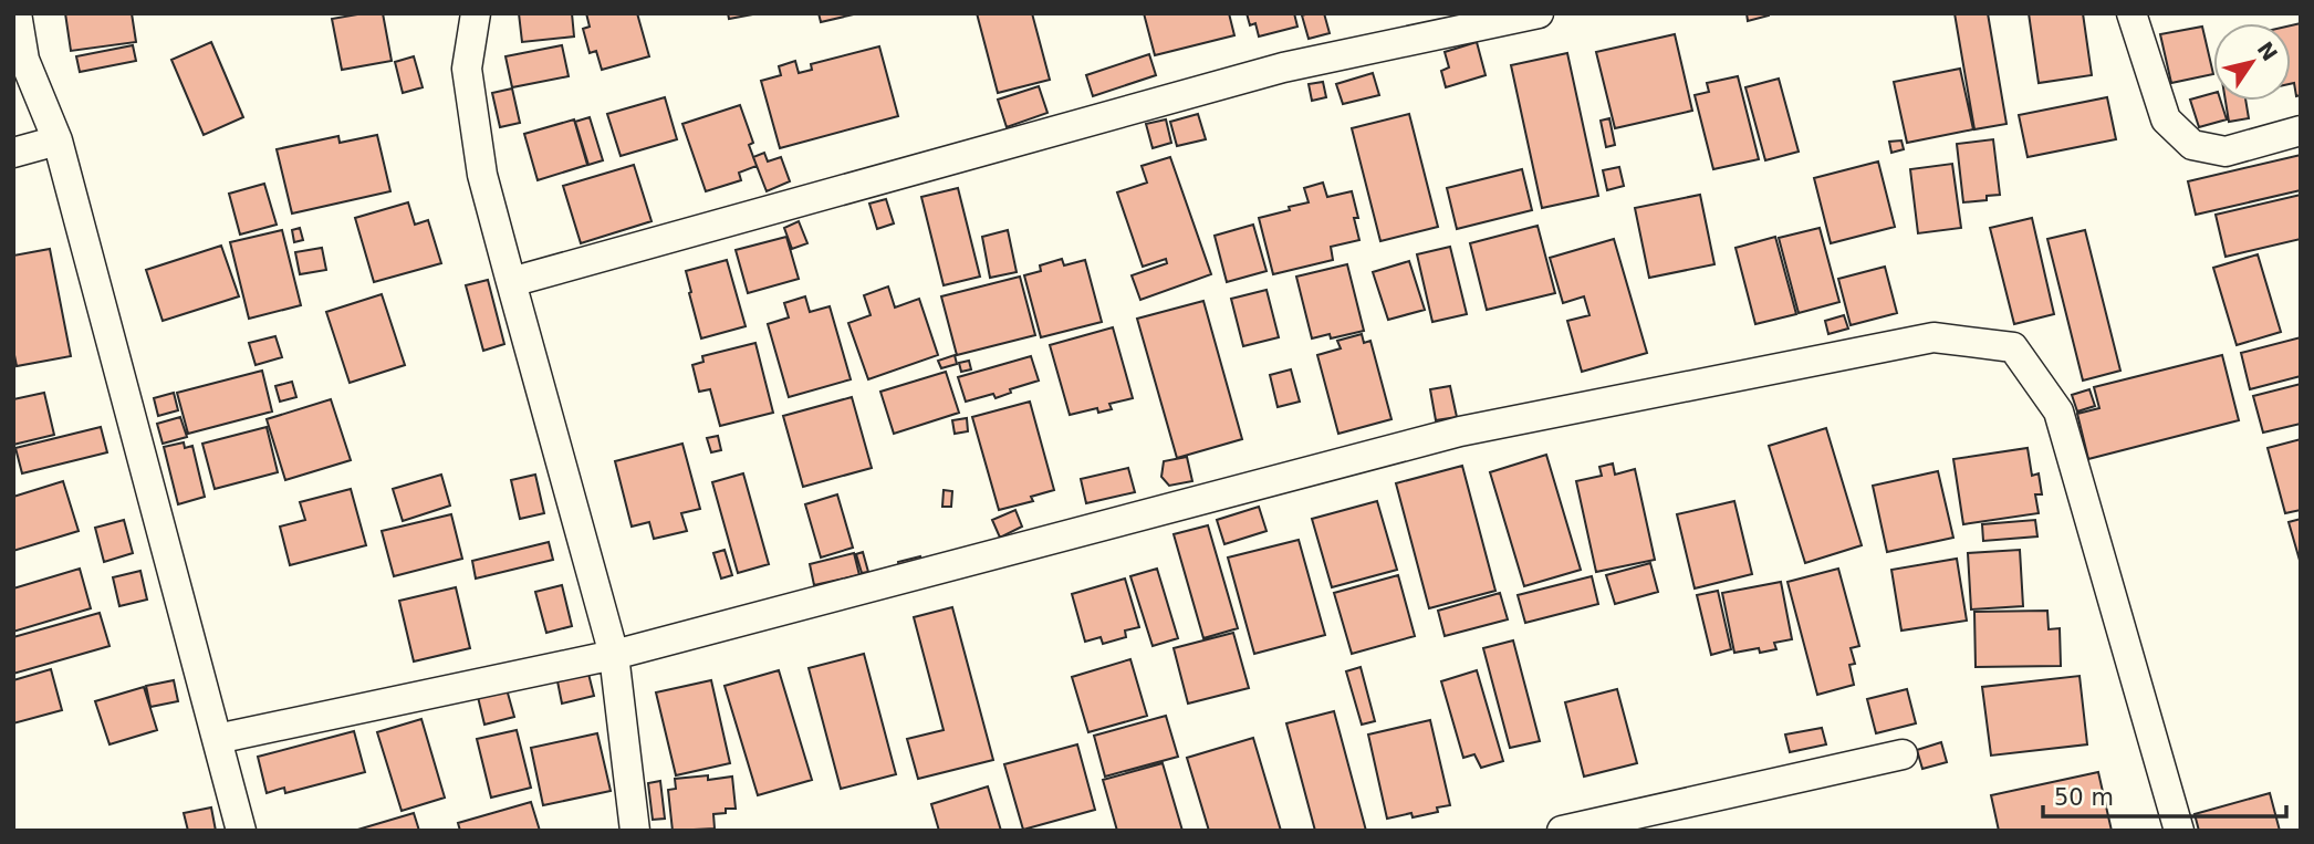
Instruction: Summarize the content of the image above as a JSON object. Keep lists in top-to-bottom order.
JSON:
{
  "scale_bar": "50 m",
  "north": "top right"
}
